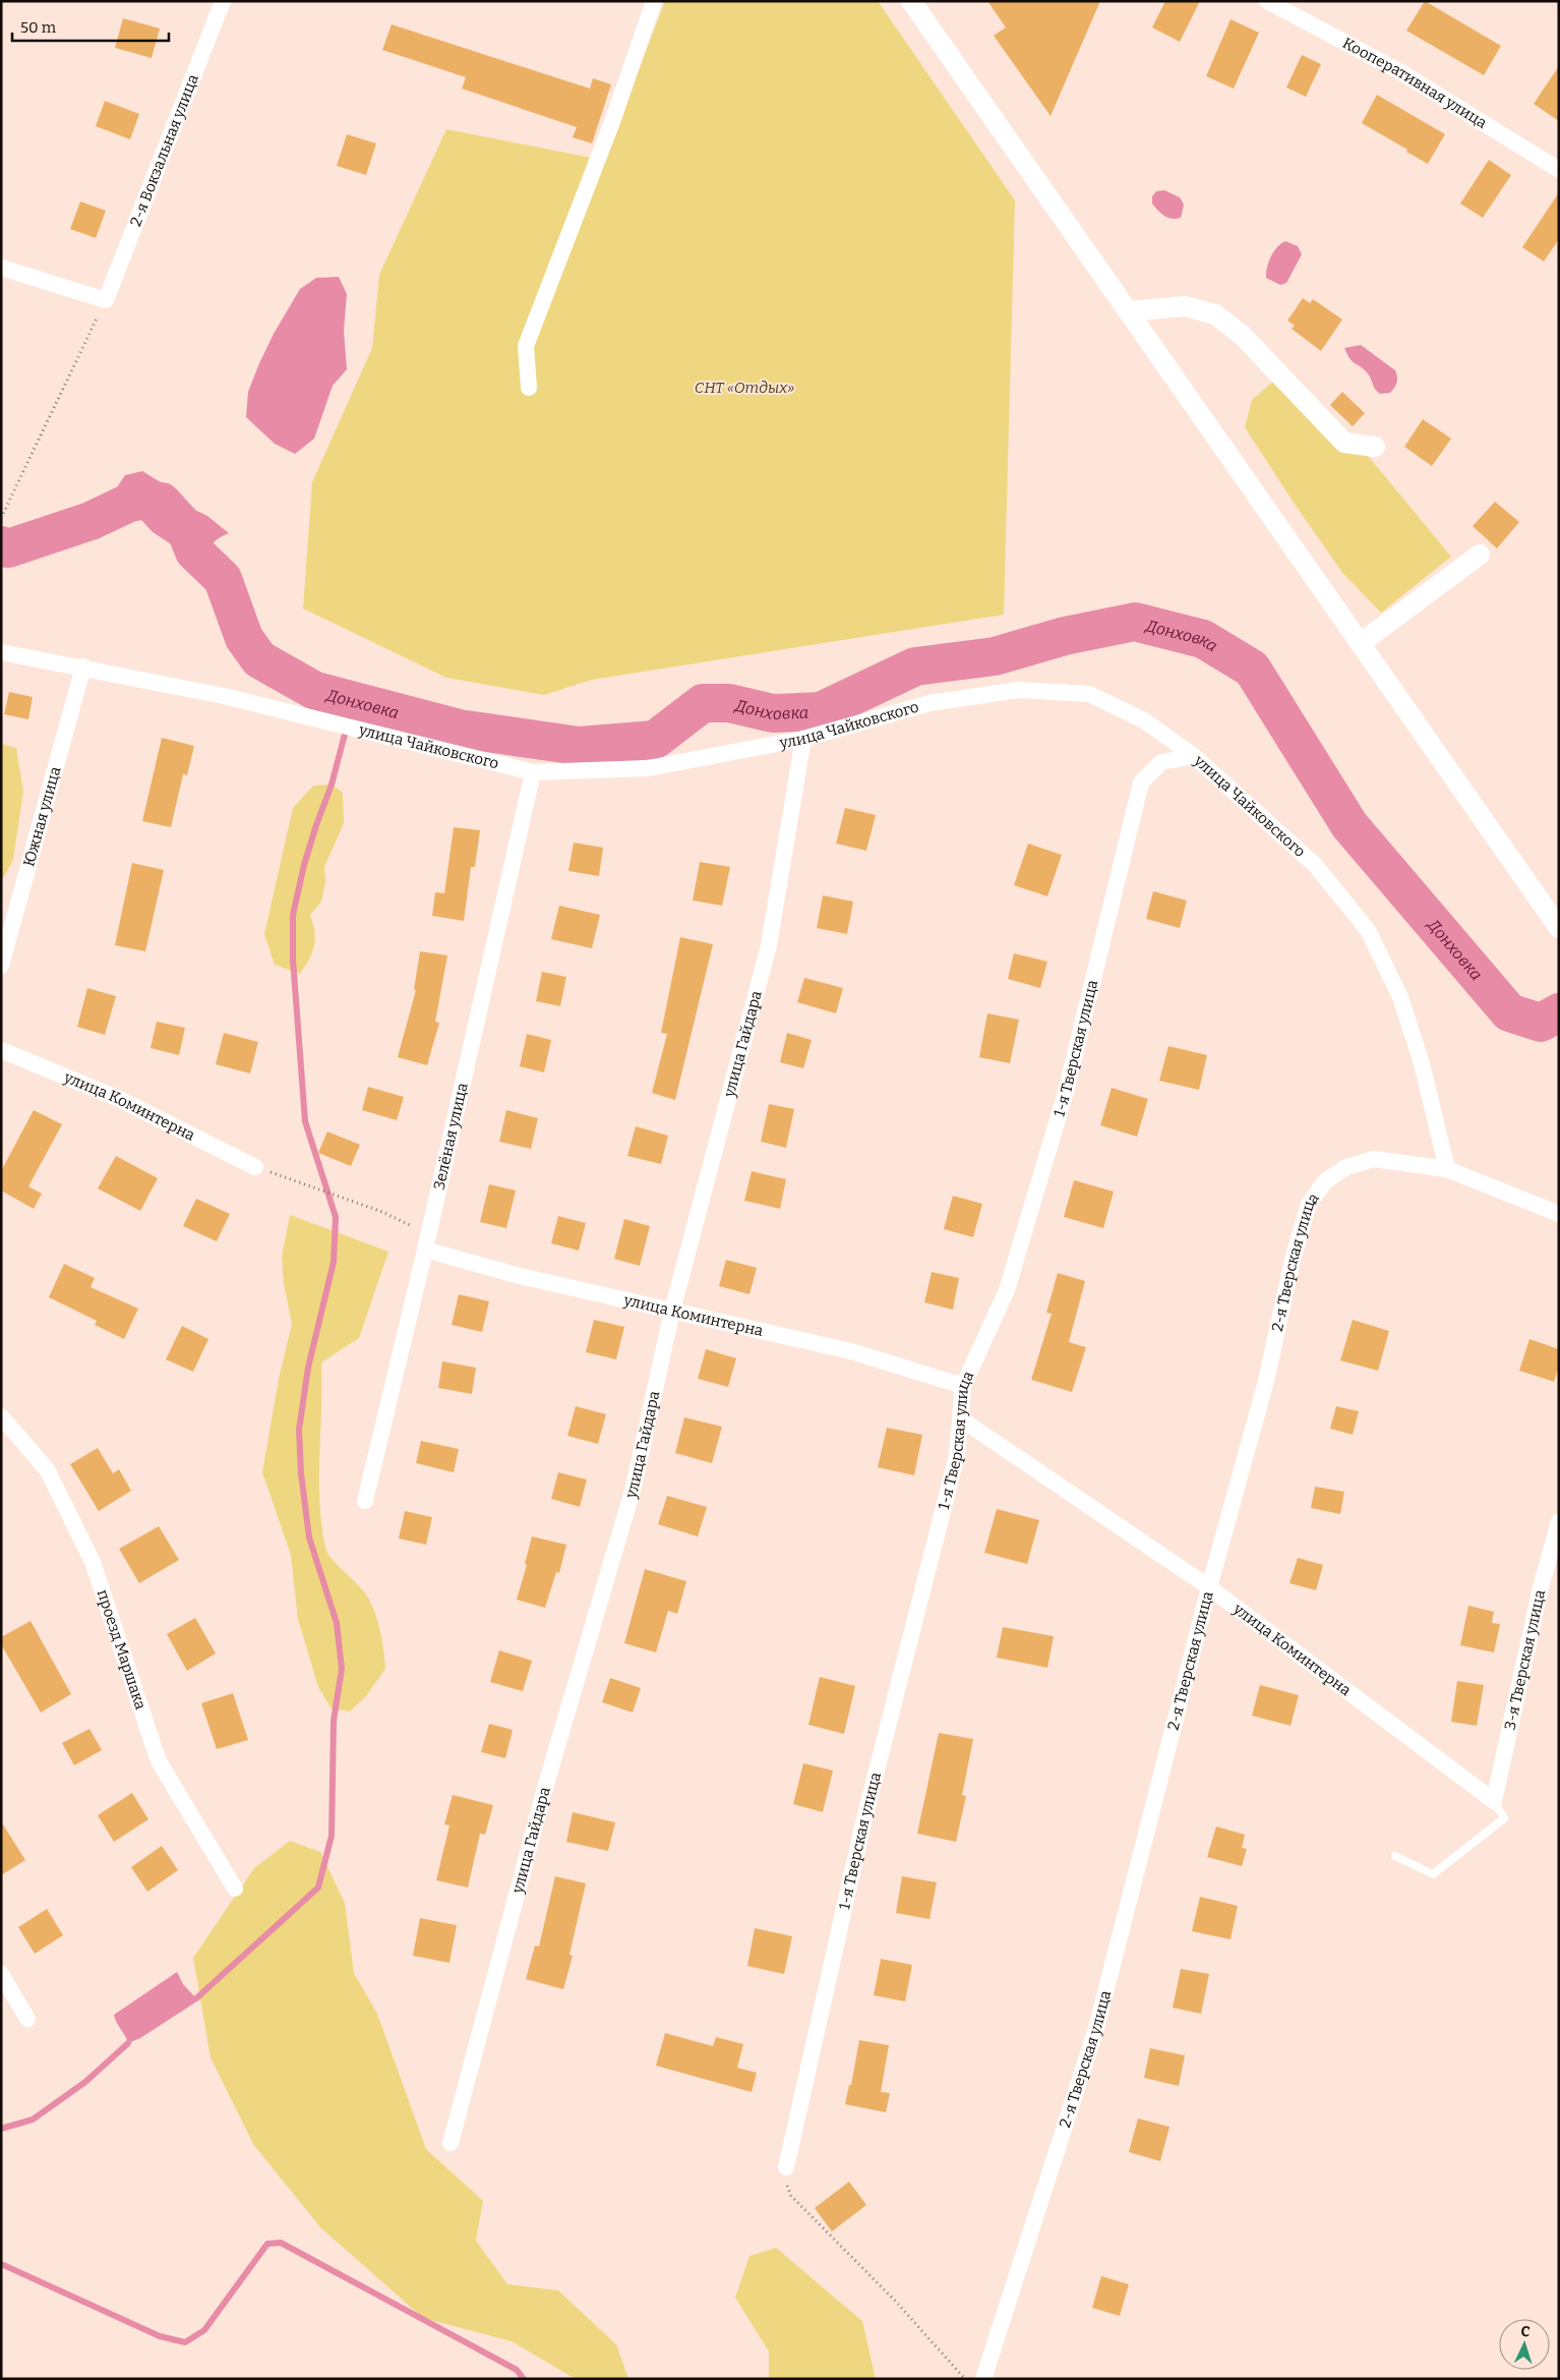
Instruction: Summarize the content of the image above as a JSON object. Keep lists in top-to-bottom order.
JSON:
{
  "streets": {
    "street": [
      "Кооперативная улица",
      "2-я Вокзальная улица",
      "улица Чайковского",
      "Южная улица",
      "улица Гайдара",
      "1-я Тверская улица",
      "улица Коминтерна",
      "Зелёная улица",
      "2-я Тверская улица",
      "проезд Маршака",
      "3-я Тверская улица"
    ]
  },
  "crossings": [
    ["улица Чайковского", "Южная улица"],
    ["улица Чайковского", "улица Гайдара"],
    ["улица Чайковского", "1-я Тверская улица"],
    ["улица Чайковского", "Зелёная улица"],
    ["улица Чайковского", "2-я Тверская улица"],
    ["улица Гайдара", "улица Коминтерна"],
    ["1-я Тверская улица", "улица Коминтерна"],
    ["улица Коминтерна", "Зелёная улица"],
    ["улица Коминтерна", "2-я Тверская улица"],
    ["улица Коминтерна", "3-я Тверская улица"]
  ],
  "water": ["Донховка"],
  "parks": ["СНТ «Отдых»"],
  "scale_bar": "50 m",
  "north": "top"
}
